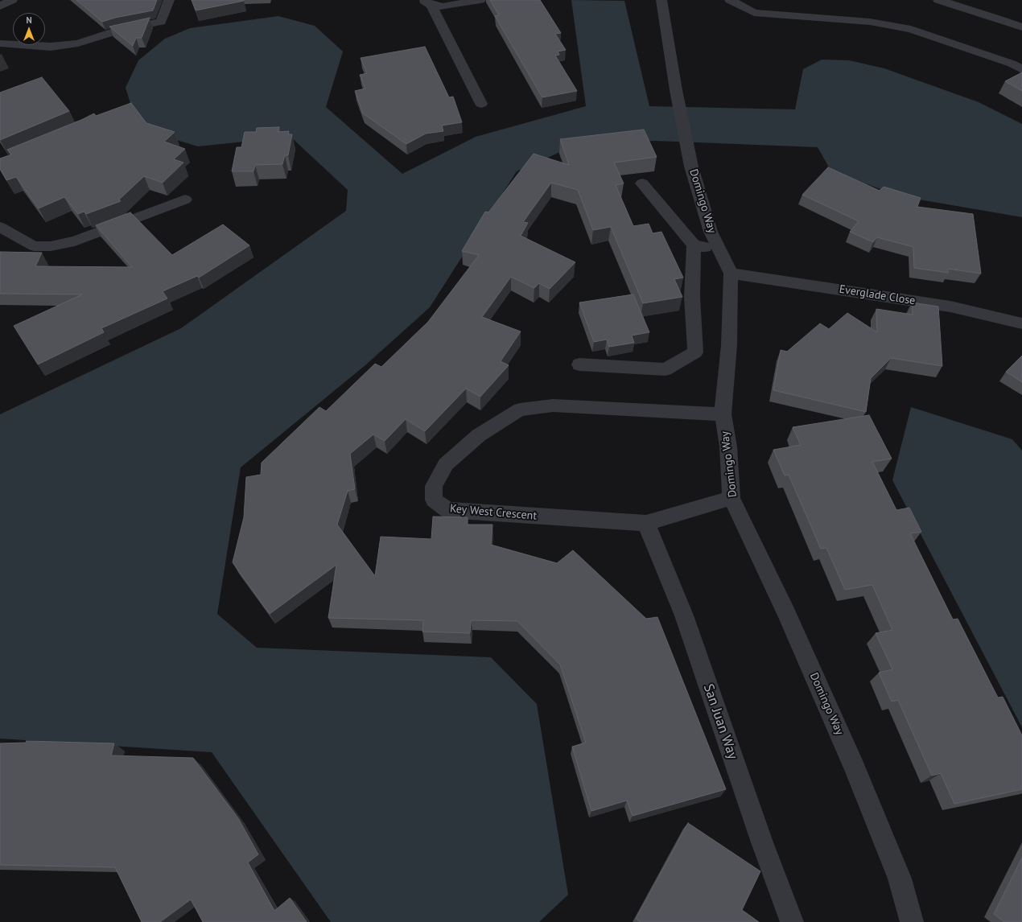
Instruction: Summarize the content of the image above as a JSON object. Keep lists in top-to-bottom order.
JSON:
{
  "streets": {
    "street": [
      "Domingo Way",
      "Everglade Close",
      "Key West Crescent",
      "San Juan Way"
    ]
  },
  "crossings": [
    ["Domingo Way", "Everglade Close"],
    ["Domingo Way", "Key West Crescent"],
    ["Key West Crescent", "San Juan Way"]
  ],
  "north": "top"
}
